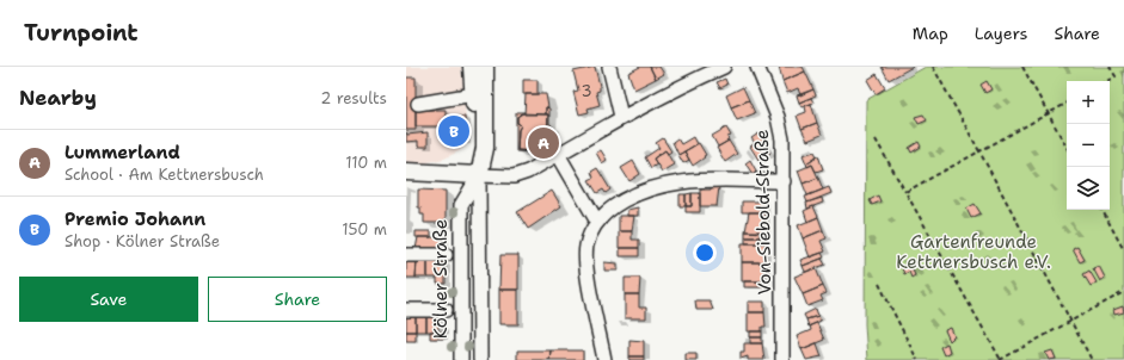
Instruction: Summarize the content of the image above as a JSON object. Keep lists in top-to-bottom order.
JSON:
{
  "streets": {
    "street": ["Von-Siebold-Straße", "Kölner Straße"]
  },
  "parks": ["Gartenfreunde Kettnersbusch e.V."],
  "house_numbers": ["3"],
  "page": {
    "header": "Turnpoint",
    "nav": ["Map", "Layers", "Share"],
    "heading": ["Nearby", "2 results"],
    "map_buttons": ["+", "−"],
    "pins": ["B", "A"],
    "list": [
      {
        "mark": "A",
        "name": "Lummerland",
        "note": "School · Am Kettnersbusch",
        "value": "110 m"
      },
      {
        "mark": "B",
        "name": "Premio Johann",
        "note": "Shop · Kölner Straße",
        "value": "150 m"
      }
    ],
    "buttons": ["Save", "Share"]
  }
}
